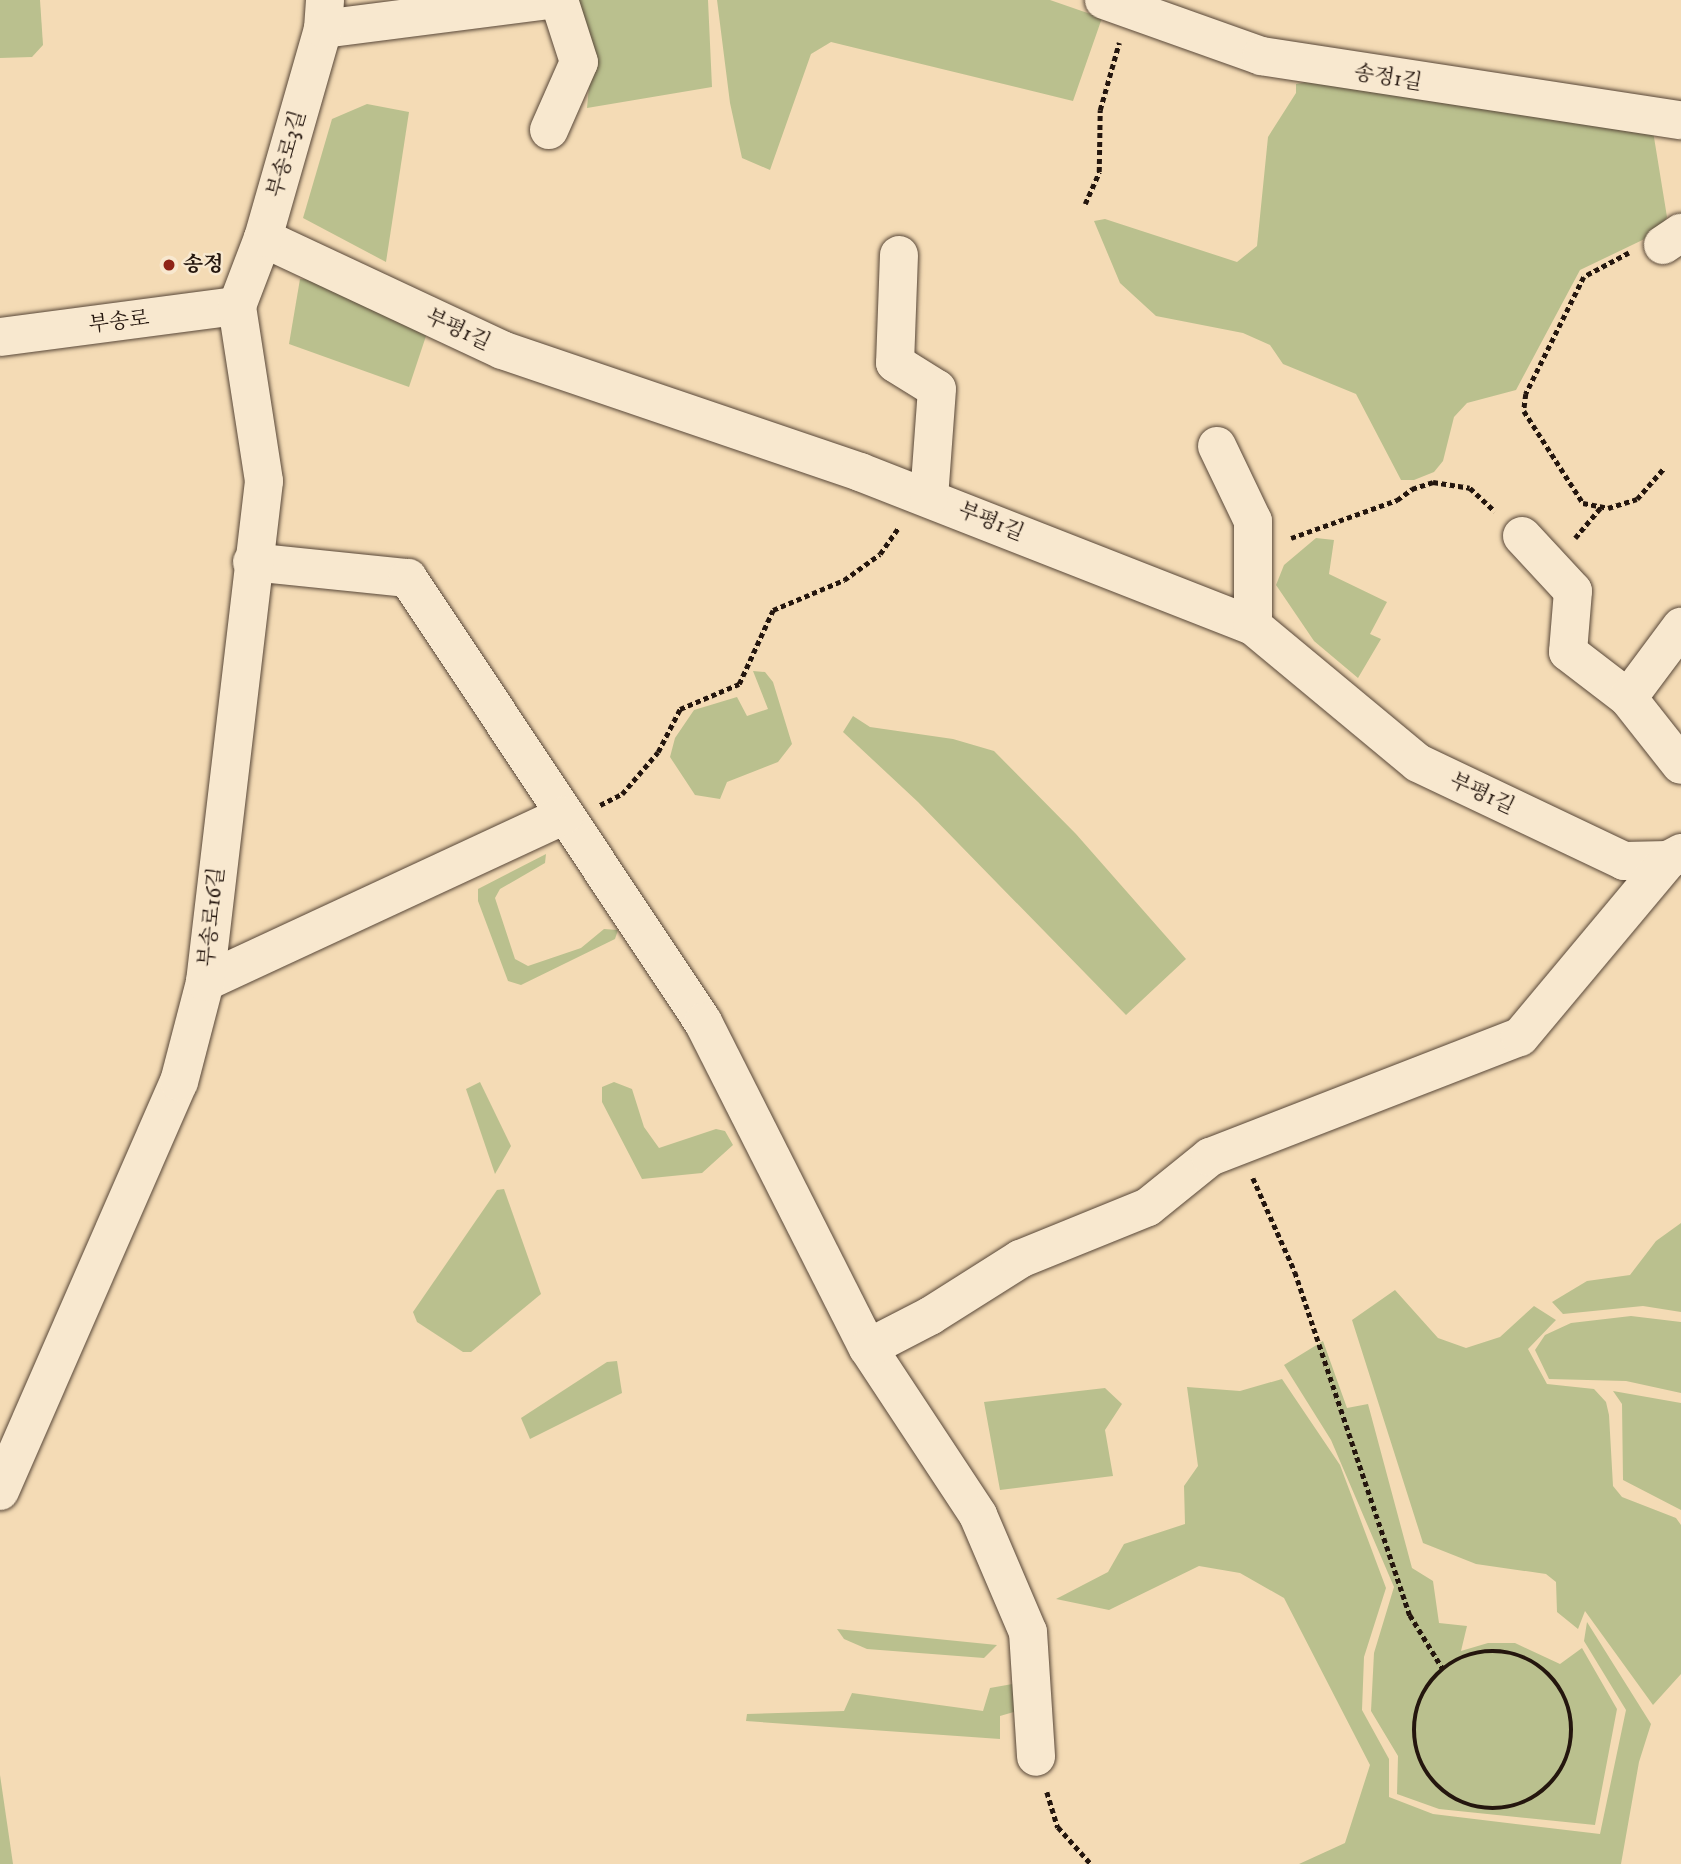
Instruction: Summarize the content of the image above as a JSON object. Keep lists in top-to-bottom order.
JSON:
{
  "streets": {
    "street": [
      "송정1길",
      "부송로3길",
      "부송로",
      "부평1길",
      "부송로16길"
    ]
  },
  "crossings": [
    ["부송로3길", "부송로"],
    ["부송로3길", "부평1길"],
    ["부송로3길", "부송로16길"],
    ["부송로", "부송로16길"]
  ],
  "places": ["송정"]
}
